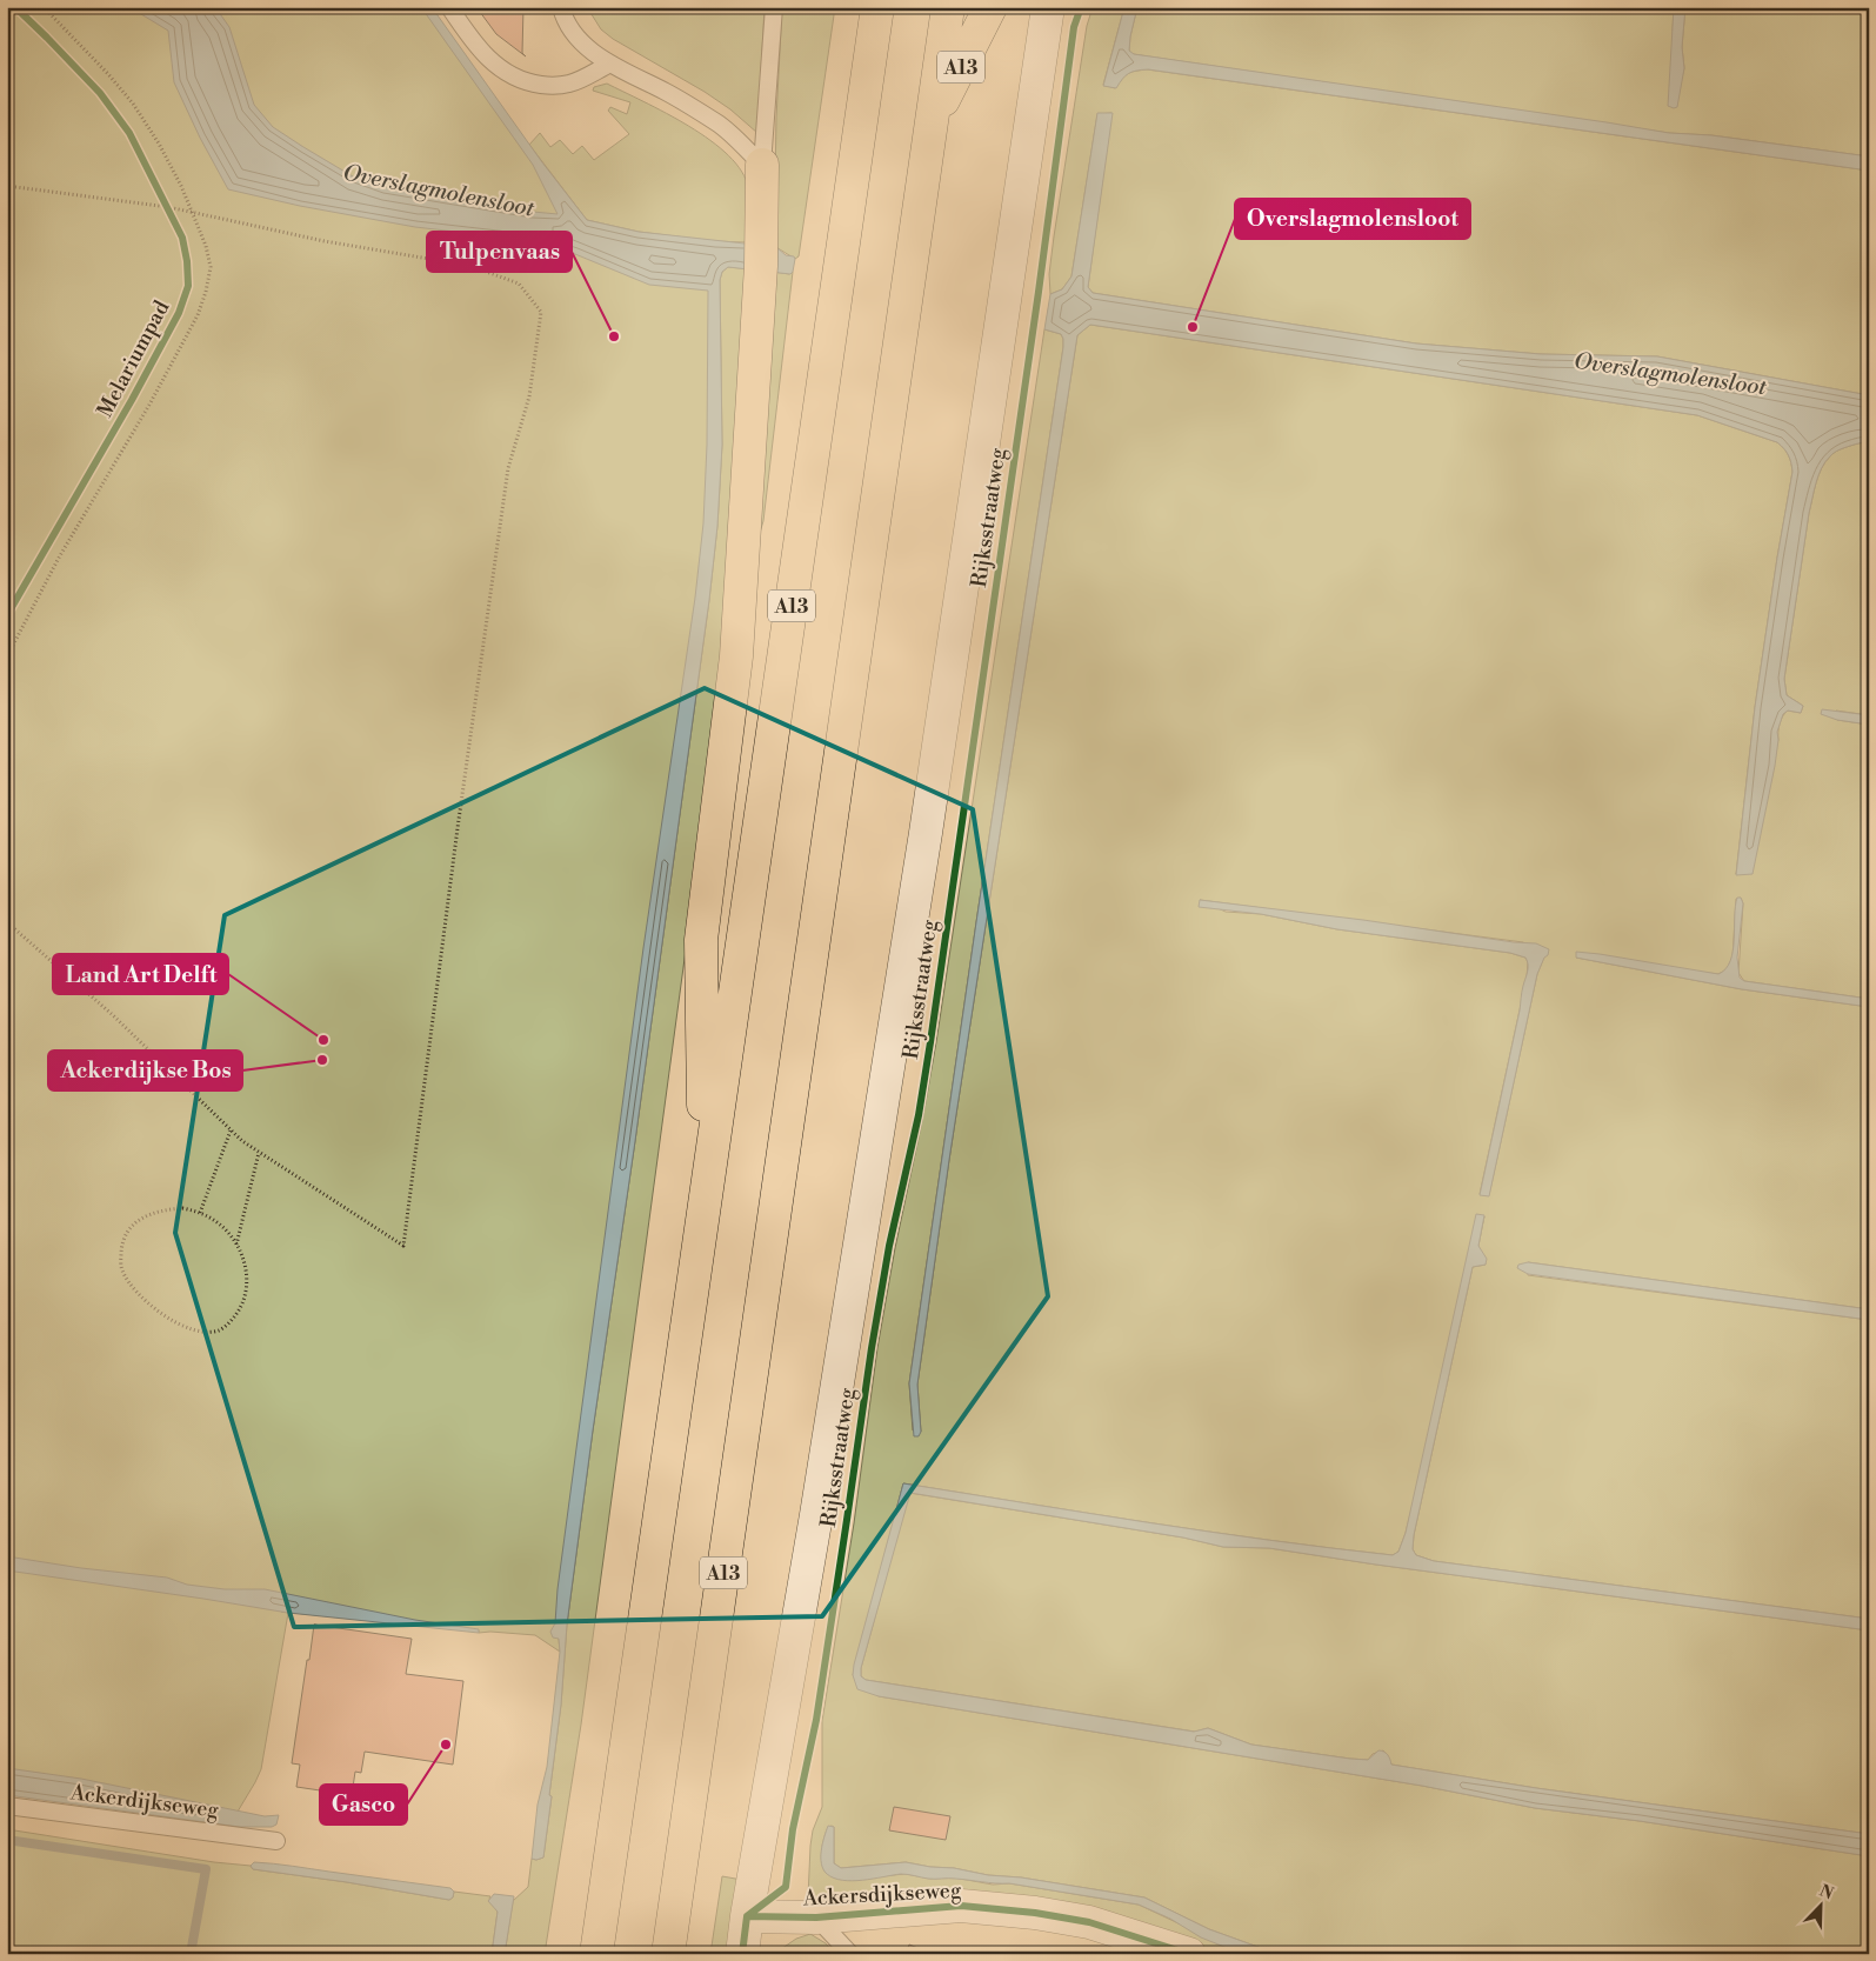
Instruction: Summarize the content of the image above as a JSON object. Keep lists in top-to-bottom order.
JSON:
{
  "streets": {
    "highway": ["A13"],
    "street": ["Rijksstraatweg", "Ackersdijkseweg"],
    "lane": ["Ackerdijkseweg"],
    "cycle path": ["Melariumpad"]
  },
  "crossings": [
    ["Rijksstraatweg", "Ackersdijkseweg"]
  ],
  "water": ["Overslagmolensloot"],
  "places": [
    "Overslagmolensloot",
    "Tulpenvaas",
    "Land Art Delft",
    "Ackerdijkse Bos",
    "Gasco"
  ],
  "north": "top right"
}
